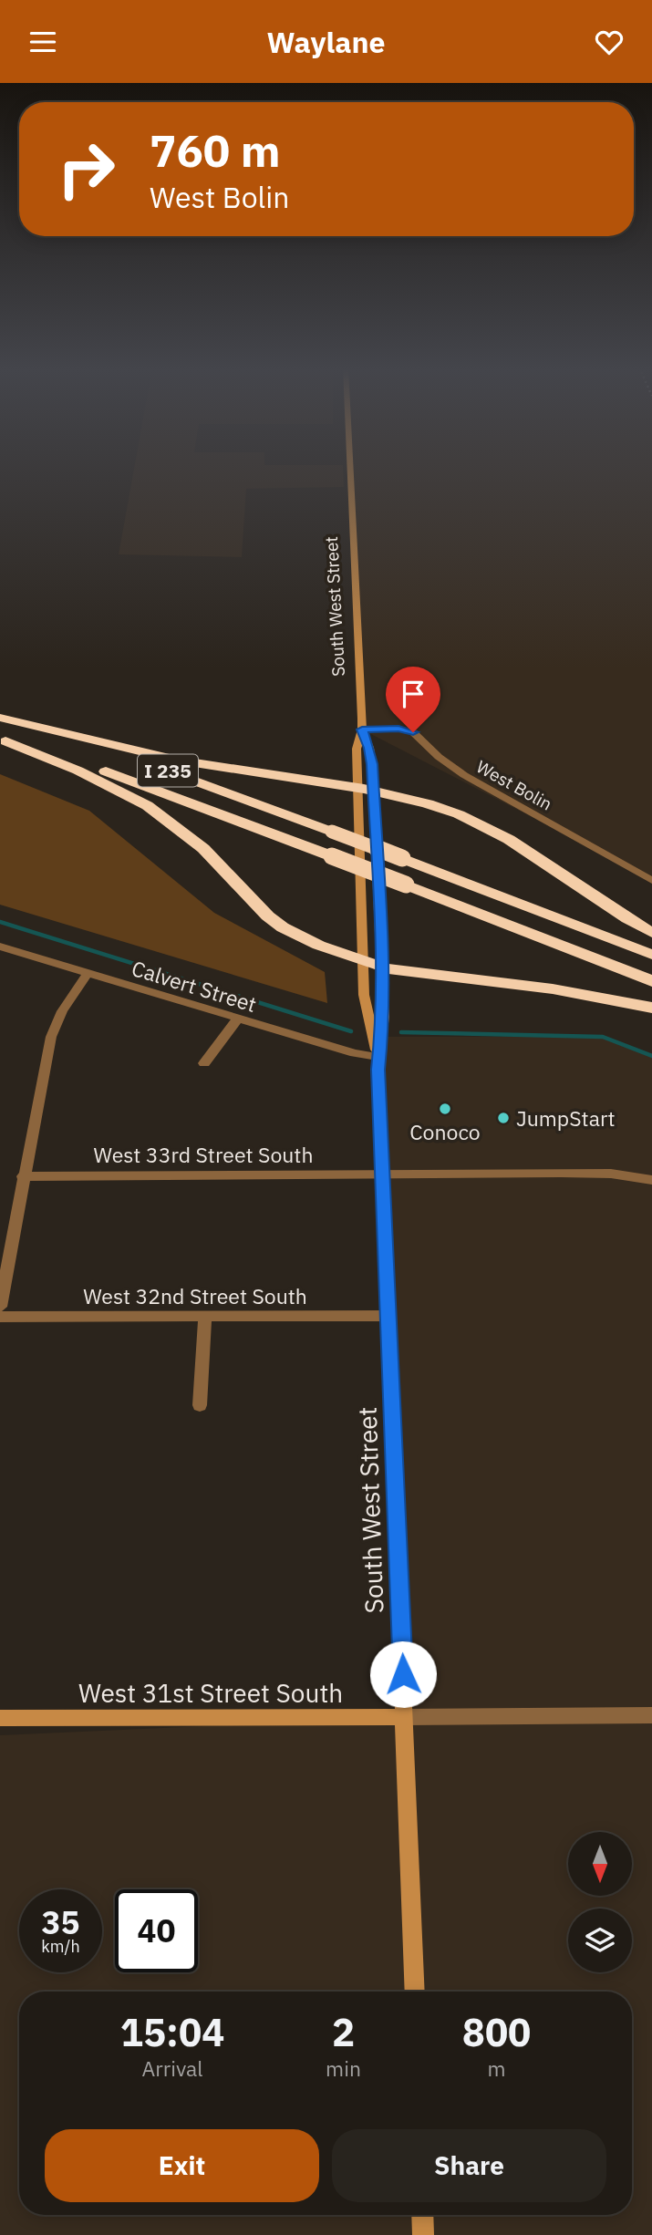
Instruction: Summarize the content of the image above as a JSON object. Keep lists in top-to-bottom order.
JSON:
{
  "streets": {
    "highway": ["I 235"],
    "street": [
      "South West Street",
      "West Bolin",
      "Calvert Street",
      "West 33rd Street South",
      "West 32nd Street South",
      "West 31st Street South"
    ]
  },
  "crossings": [
    ["South West Street", "West Bolin"],
    ["South West Street", "Calvert Street"],
    ["South West Street", "West 33rd Street South"],
    ["South West Street", "West 32nd Street South"],
    ["South West Street", "West 31st Street South"]
  ],
  "places": ["Conoco", "JumpStart"],
  "north": "bottom",
  "page": {
    "header": "Waylane",
    "turn": ["760 m", "West Bolin"],
    "speed": "35 km/h",
    "limit": "40",
    "eta": [
      "15:04",
      "Arrival",
      "2",
      "min",
      "800",
      "m"
    ],
    "buttons": ["Exit", "Share"]
  }
}
